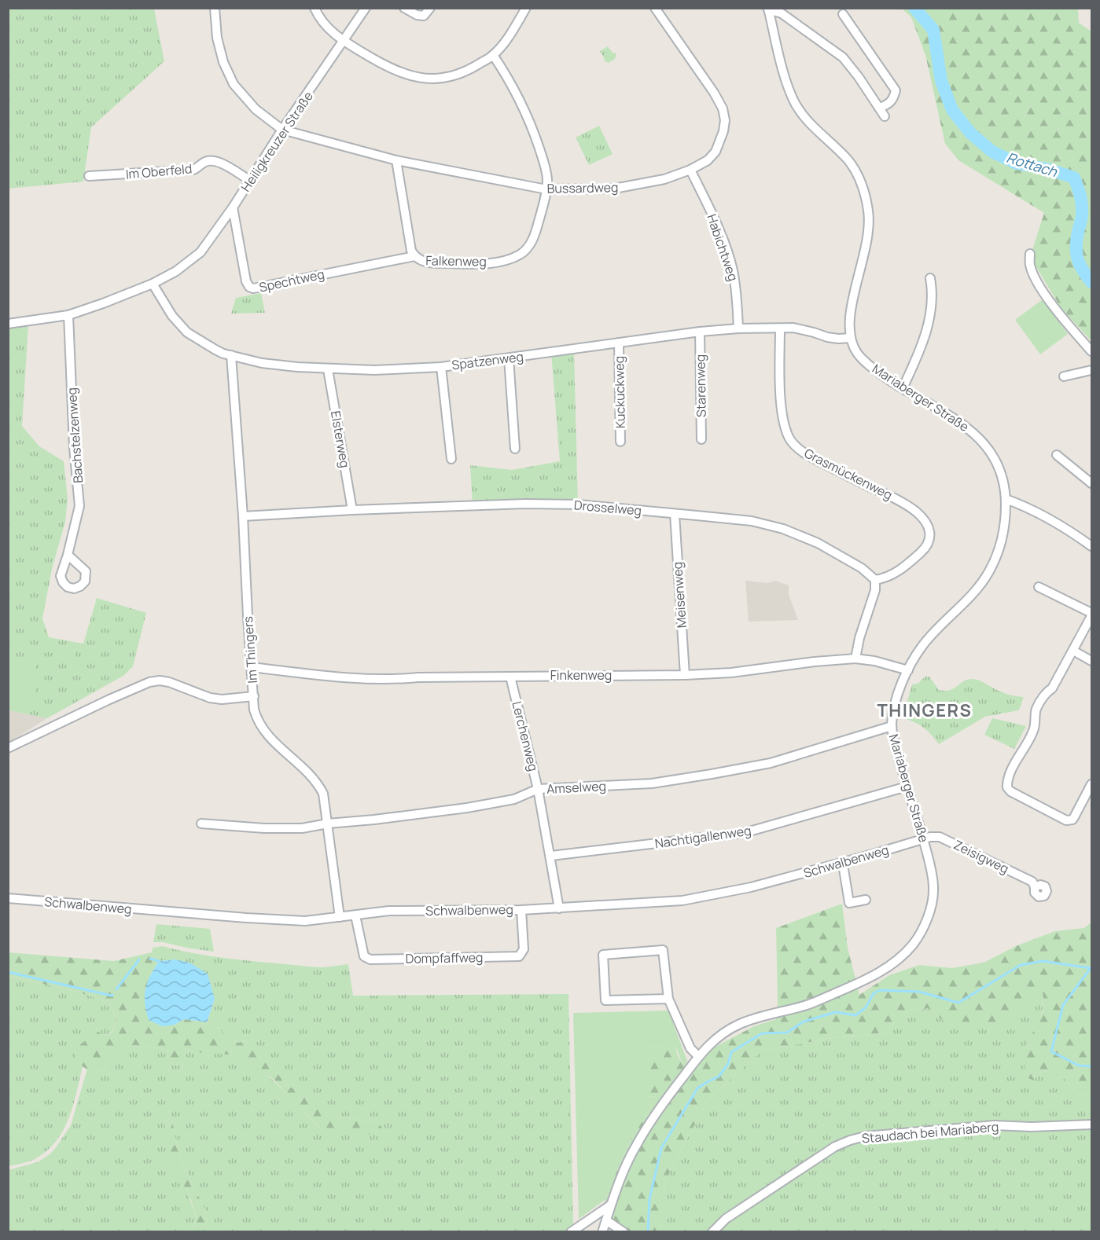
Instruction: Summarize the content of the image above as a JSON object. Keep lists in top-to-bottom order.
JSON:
{
  "streets": {
    "street": [
      "Heiligkreuzer Straße",
      "Im Oberfeld",
      "Bussardweg",
      "Habichtweg",
      "Falkenweg",
      "Spechtweg",
      "Spatzenweg",
      "Starenweg",
      "Kuckuckweg",
      "Mariaberger Straße",
      "Bachstelzenweg",
      "Elsterweg",
      "Grasmückenweg",
      "Drosselweg",
      "Meisenweg",
      "Im Thingers",
      "Finkenweg",
      "Lerchenweg",
      "Amselweg",
      "Nachtigallenweg",
      "Zeisigweg",
      "Schwalbenweg",
      "Dompfaffweg",
      "Staudach bei Mariaberg"
    ]
  },
  "crossings": [
    ["Heiligkreuzer Straße", "Im Oberfeld"],
    ["Heiligkreuzer Straße", "Bussardweg"],
    ["Heiligkreuzer Straße", "Spechtweg"],
    ["Heiligkreuzer Straße", "Spatzenweg"],
    ["Heiligkreuzer Straße", "Bachstelzenweg"],
    ["Bussardweg", "Habichtweg"],
    ["Bussardweg", "Falkenweg"],
    ["Habichtweg", "Spatzenweg"],
    ["Falkenweg", "Spechtweg"],
    ["Spatzenweg", "Starenweg"],
    ["Spatzenweg", "Kuckuckweg"],
    ["Spatzenweg", "Mariaberger Straße"],
    ["Spatzenweg", "Elsterweg"],
    ["Spatzenweg", "Grasmückenweg"],
    ["Spatzenweg", "Im Thingers"],
    ["Mariaberger Straße", "Finkenweg"],
    ["Mariaberger Straße", "Amselweg"],
    ["Mariaberger Straße", "Nachtigallenweg"],
    ["Mariaberger Straße", "Zeisigweg"],
    ["Mariaberger Straße", "Schwalbenweg"],
    ["Elsterweg", "Drosselweg"],
    ["Grasmückenweg", "Drosselweg"],
    ["Drosselweg", "Meisenweg"],
    ["Drosselweg", "Im Thingers"],
    ["Meisenweg", "Finkenweg"],
    ["Im Thingers", "Finkenweg"],
    ["Im Thingers", "Amselweg"],
    ["Im Thingers", "Schwalbenweg"],
    ["Finkenweg", "Lerchenweg"],
    ["Lerchenweg", "Amselweg"],
    ["Lerchenweg", "Nachtigallenweg"],
    ["Lerchenweg", "Schwalbenweg"],
    ["Zeisigweg", "Schwalbenweg"],
    ["Schwalbenweg", "Dompfaffweg"]
  ],
  "districts": ["THINGERS"],
  "water": ["Rottach"]
}
